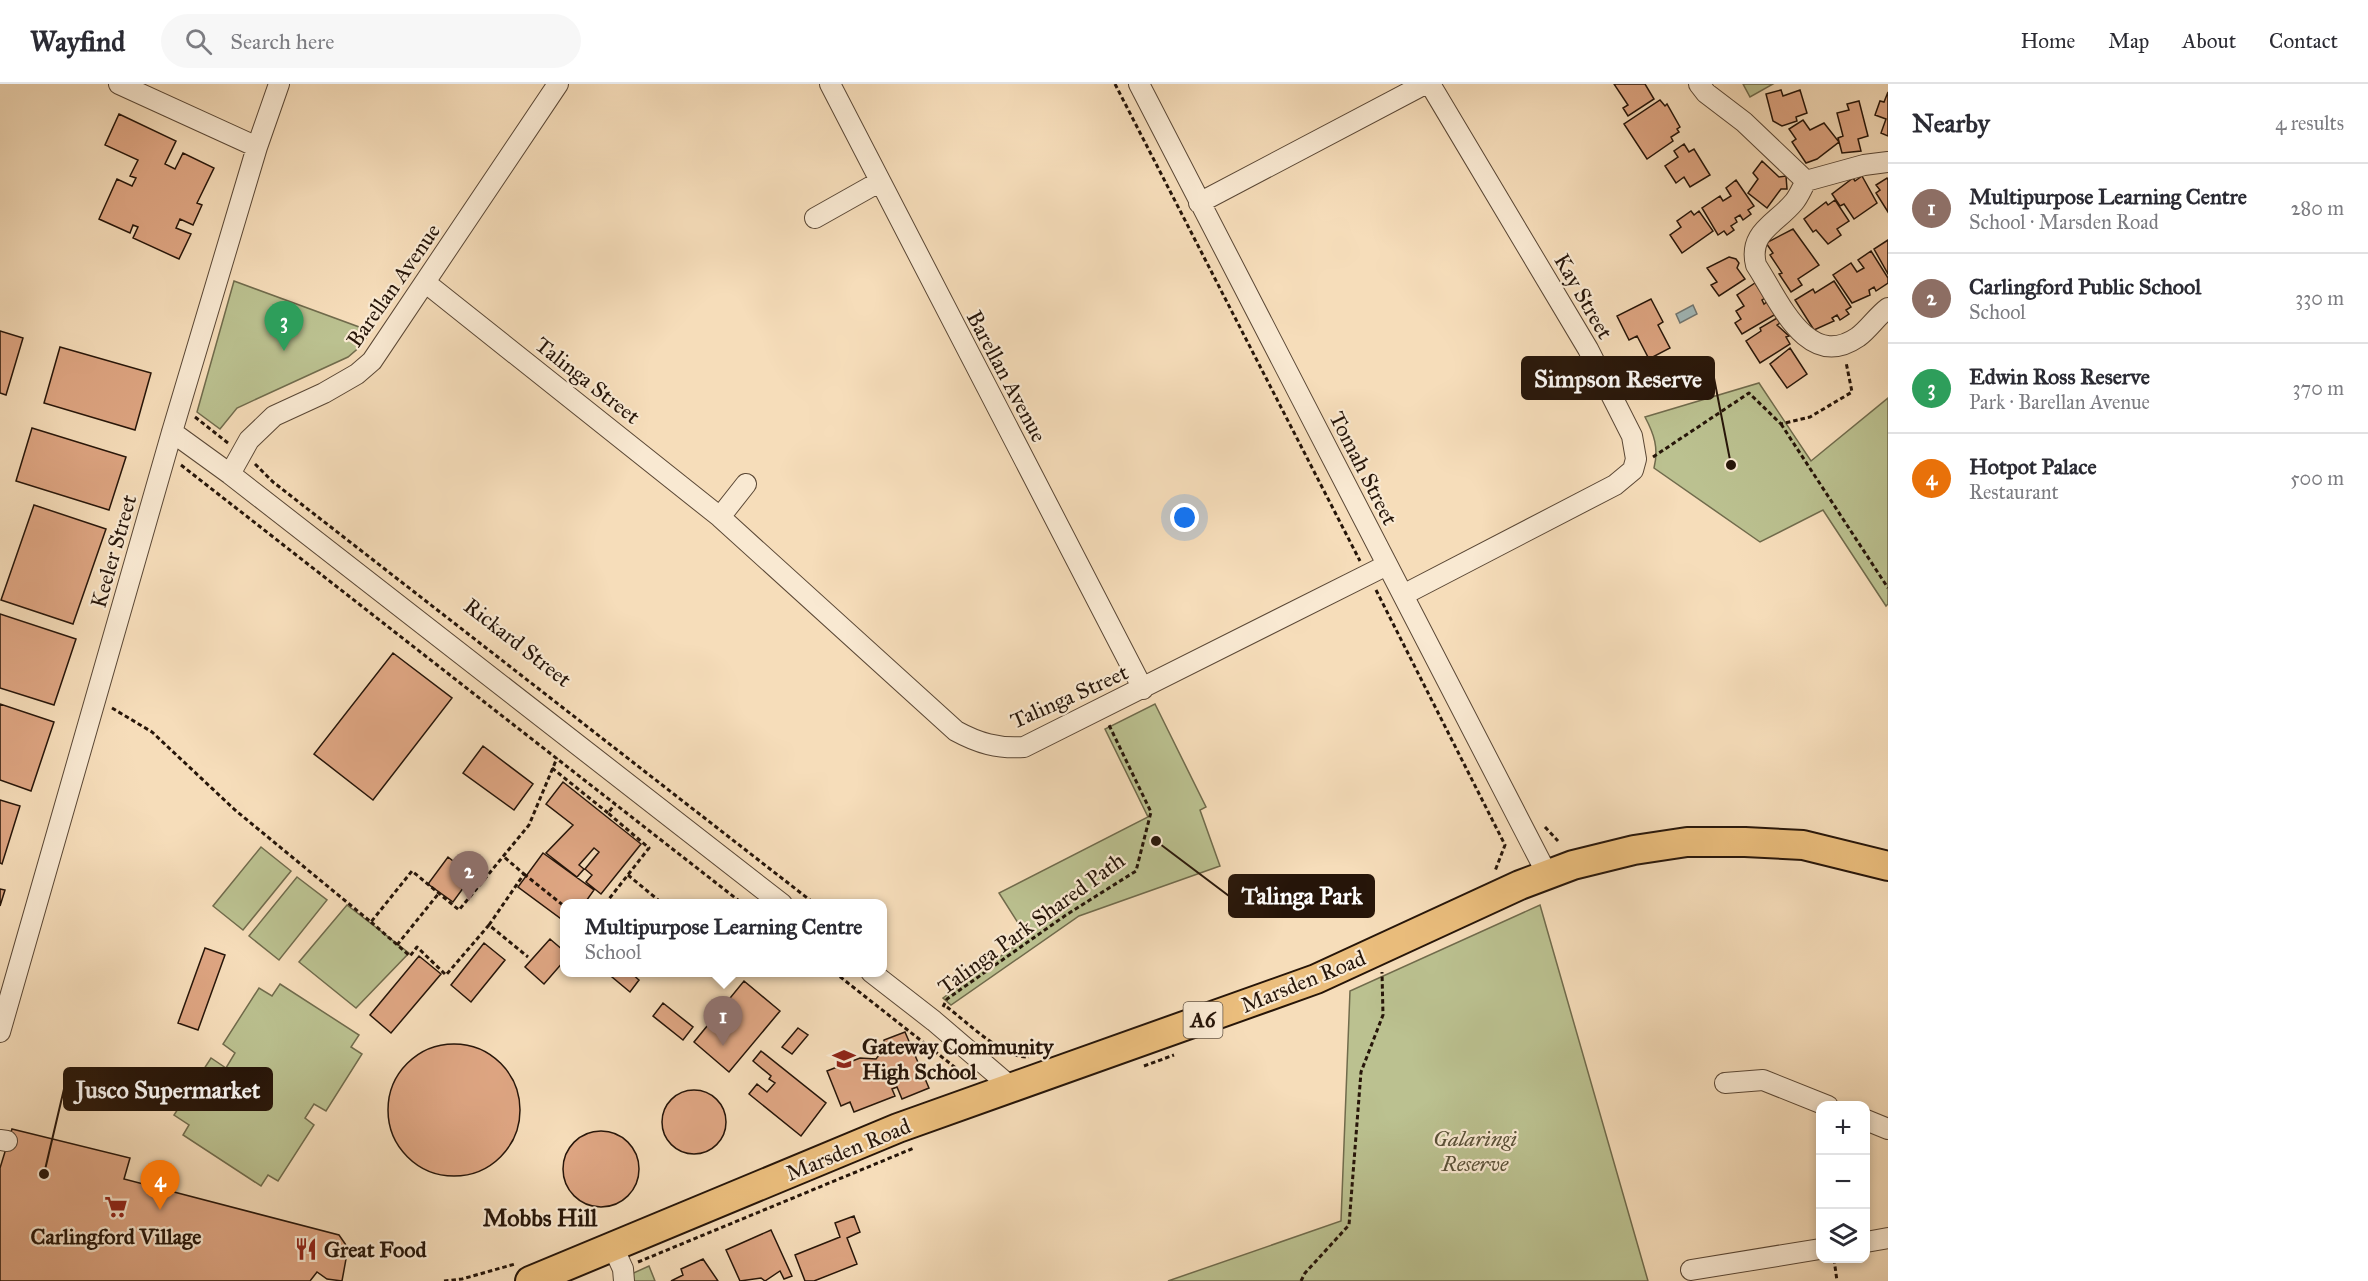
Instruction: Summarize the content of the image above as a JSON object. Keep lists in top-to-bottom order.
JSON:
{
  "streets": {
    "highway": ["Marsden Road", "A6"],
    "street": [
      "Barellan Avenue",
      "Kay Street",
      "Talinga Street",
      "Tomah Street",
      "Keeler Street",
      "Rickard Street"
    ],
    "path": ["Talinga Park Shared Path"]
  },
  "crossings": [
    ["Barellan Avenue", "Talinga Street"],
    ["Barellan Avenue", "Rickard Street"],
    ["Talinga Street", "Tomah Street"],
    ["Tomah Street", "Marsden Road"],
    ["Keeler Street", "Rickard Street"]
  ],
  "districts": ["Mobbs Hill"],
  "parks": ["Galaringi Reserve"],
  "places": {
    "other": ["Simpson Reserve", "Talinga Park", "Jusco Supermarket"],
    "school or university": ["Gateway Community High School"],
    "supermarket": ["Carlingford Village"],
    "restaurant": ["Great Food"]
  },
  "page": {
    "header": "Wayfind",
    "search": "Search here",
    "nav": [
      "Home",
      "Map",
      "About",
      "Contact"
    ],
    "heading": ["Nearby", "4 results"],
    "list": [
      {
        "mark": "1",
        "name": "Multipurpose Learning Centre",
        "note": "School · Marsden Road",
        "value": "280 m"
      },
      {
        "mark": "2",
        "name": "Carlingford Public School",
        "note": "School",
        "value": "330 m"
      },
      {
        "mark": "3",
        "name": "Edwin Ross Reserve",
        "note": "Park · Barellan Avenue",
        "value": "370 m"
      },
      {
        "mark": "4",
        "name": "Hotpot Palace",
        "note": "Restaurant",
        "value": "500 m"
      }
    ],
    "pins": [
      "3",
      "2",
      "1",
      "4"
    ],
    "popup": ["Multipurpose Learning Centre", "School"],
    "map_buttons": ["+", "−"]
  }
}
